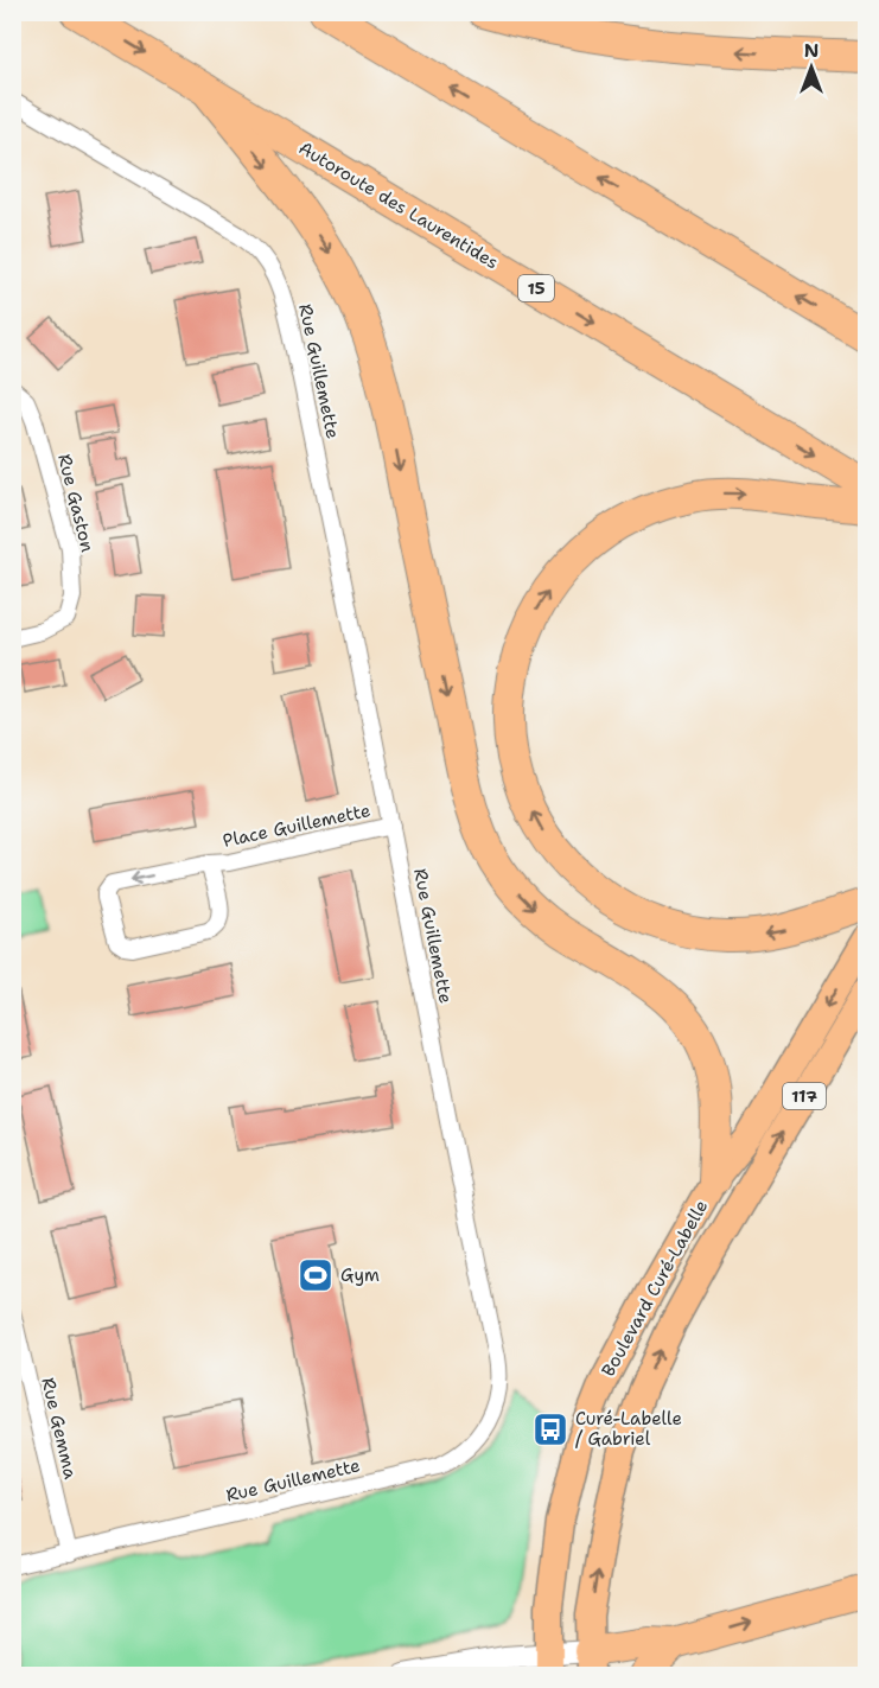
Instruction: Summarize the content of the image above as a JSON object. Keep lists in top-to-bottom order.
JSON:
{
  "streets": {
    "highway": ["Autoroute des Laurentides", "15"],
    "main road": ["117", "Boulevard Curé-Labelle"],
    "street": [
      "Rue Guillemette",
      "Rue Gaston",
      "Place Guillemette",
      "Rue Gemma"
    ]
  },
  "crossings": [
    ["Rue Guillemette", "Place Guillemette"],
    ["Rue Guillemette", "Rue Gemma"]
  ],
  "places": {
    "sports": ["Gym"],
    "bus stop": ["Curé-Labelle / Gabriel"]
  },
  "north": "top"
}
